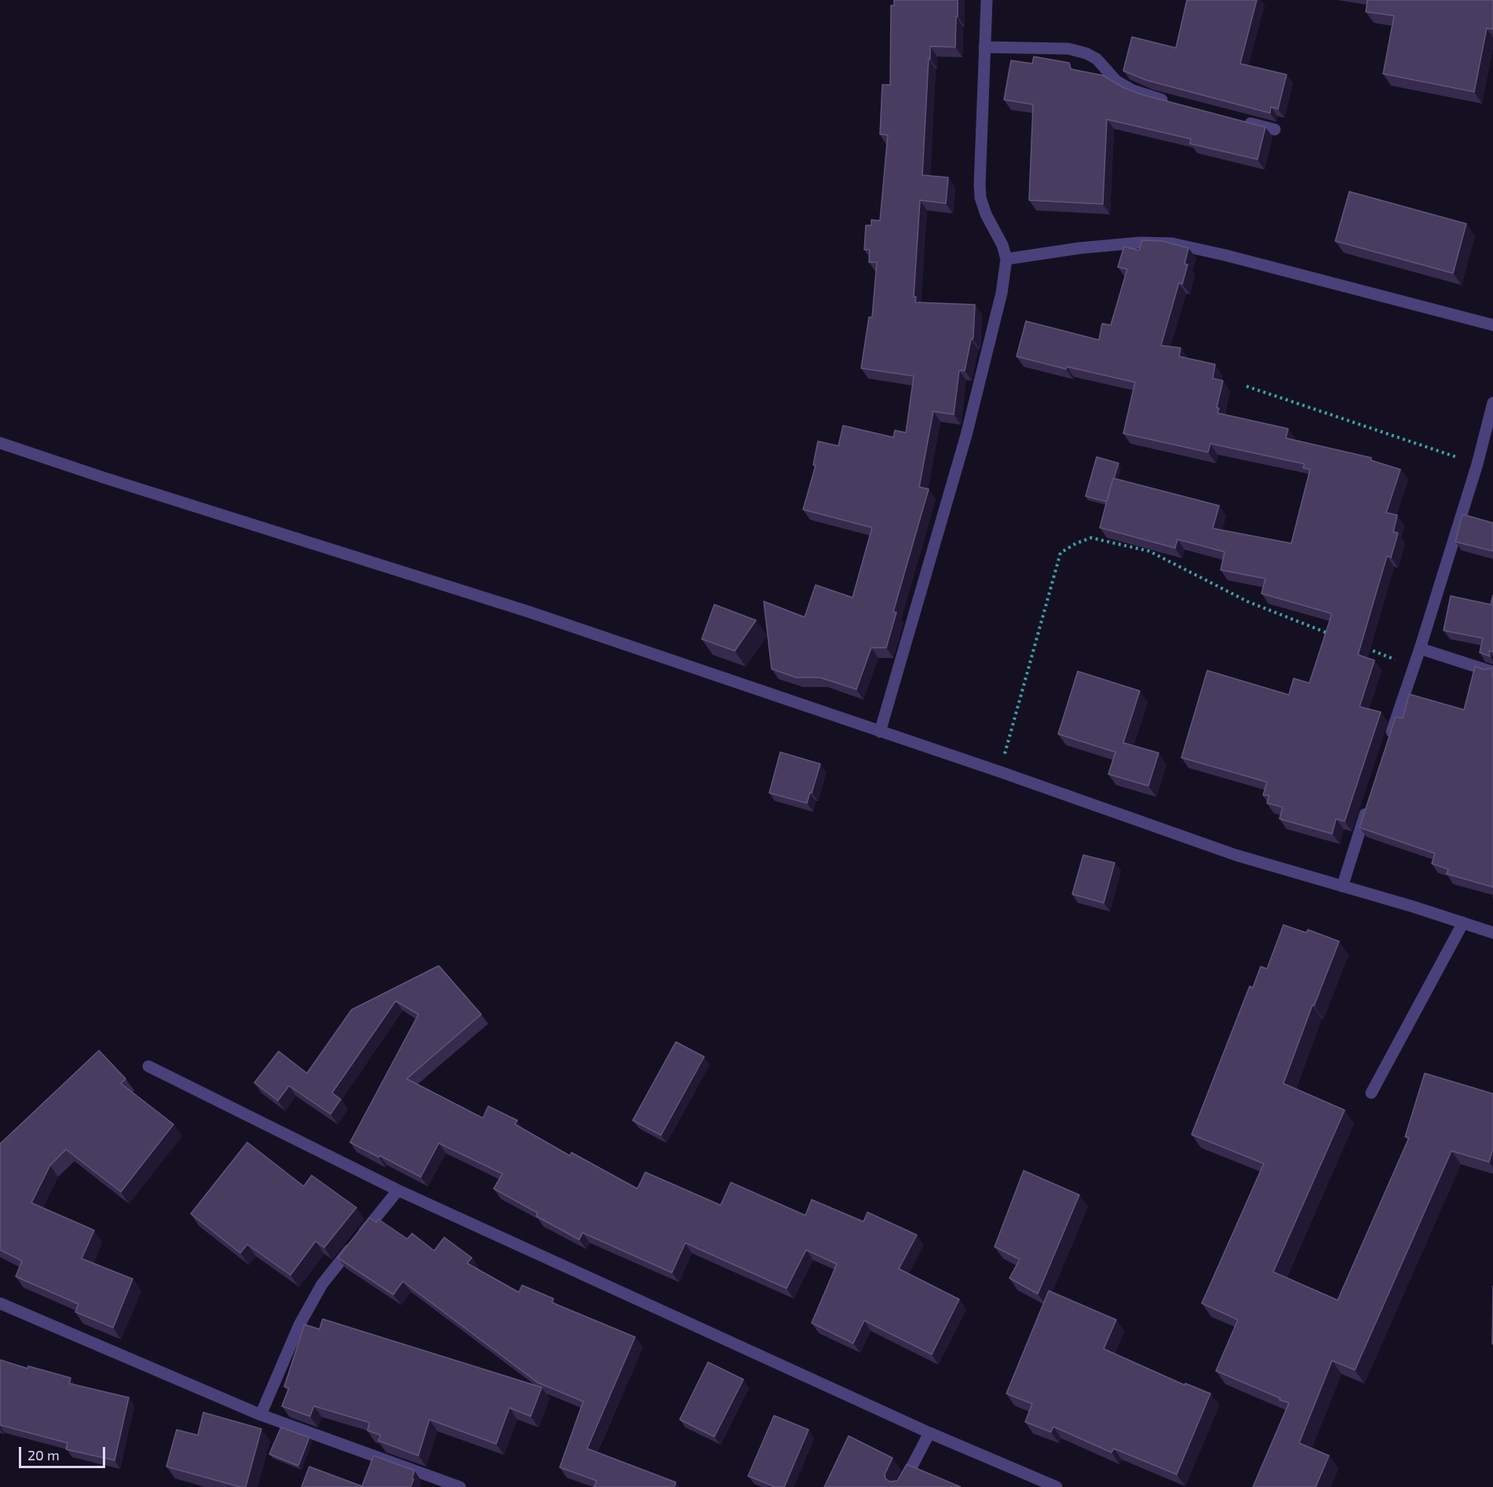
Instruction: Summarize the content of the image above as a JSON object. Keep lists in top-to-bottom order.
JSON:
{
  "scale_bar": "20 m"
}
